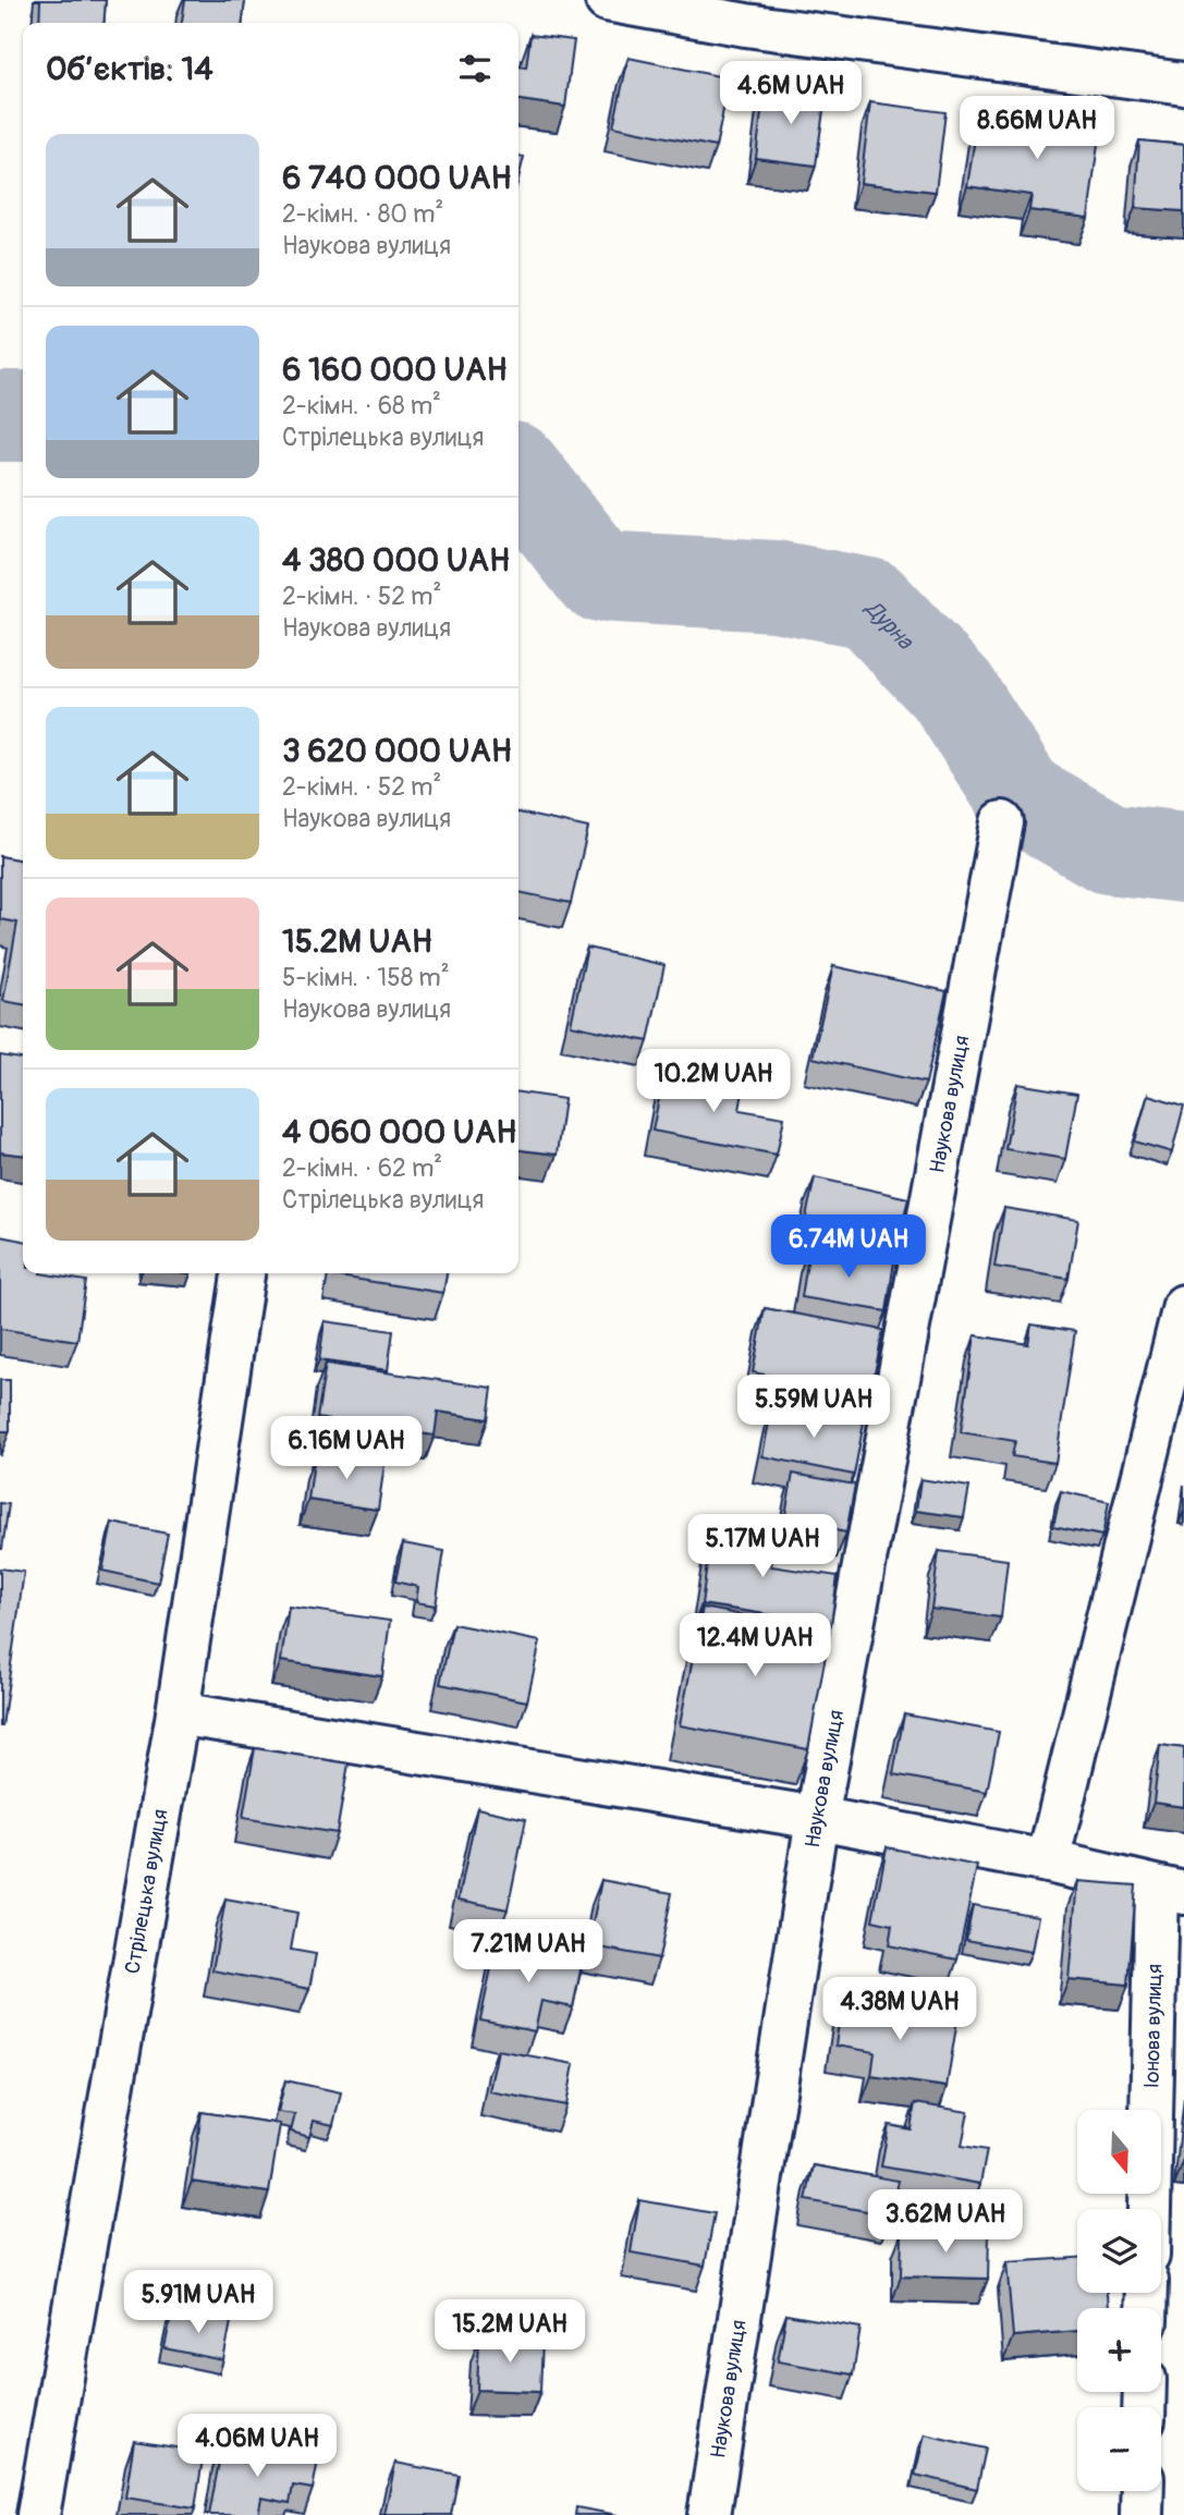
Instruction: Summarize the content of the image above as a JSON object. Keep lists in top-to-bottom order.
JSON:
{
  "streets": {
    "street": ["Наукова вулиця", "Стрілецька вулиця", "Іонова вулиця"]
  },
  "water": ["Дурна"],
  "north": "bottom",
  "page": {
    "heading": "Об’єктів: 14",
    "price": [
      "4.6M UAH",
      "8.66M UAH",
      "10.2M UAH",
      "6.74M UAH",
      "5.59M UAH",
      "6.16M UAH",
      "5.17M UAH",
      "12.4M UAH",
      "7.21M UAH",
      "4.38M UAH",
      "3.62M UAH",
      "5.91M UAH",
      "15.2M UAH",
      "4.06M UAH"
    ],
    "list": [
      {
        "name": "6 740 000 UAH",
        "note": "2-кімн. · 80 m² · Наукова вулиця"
      },
      {
        "name": "6 160 000 UAH",
        "note": "2-кімн. · 68 m² · Стрілецька вулиця"
      },
      {
        "name": "4 380 000 UAH",
        "note": "2-кімн. · 52 m² · Наукова вулиця"
      },
      {
        "name": "3 620 000 UAH",
        "note": "2-кімн. · 52 m² · Наукова вулиця"
      },
      {
        "name": "15.2M UAH",
        "note": "5-кімн. · 158 m² · Наукова вулиця"
      },
      {
        "name": "4 060 000 UAH",
        "note": "2-кімн. · 62 m² · Стрілецька вулиця"
      }
    ],
    "map_buttons": ["+", "−"]
  }
}
